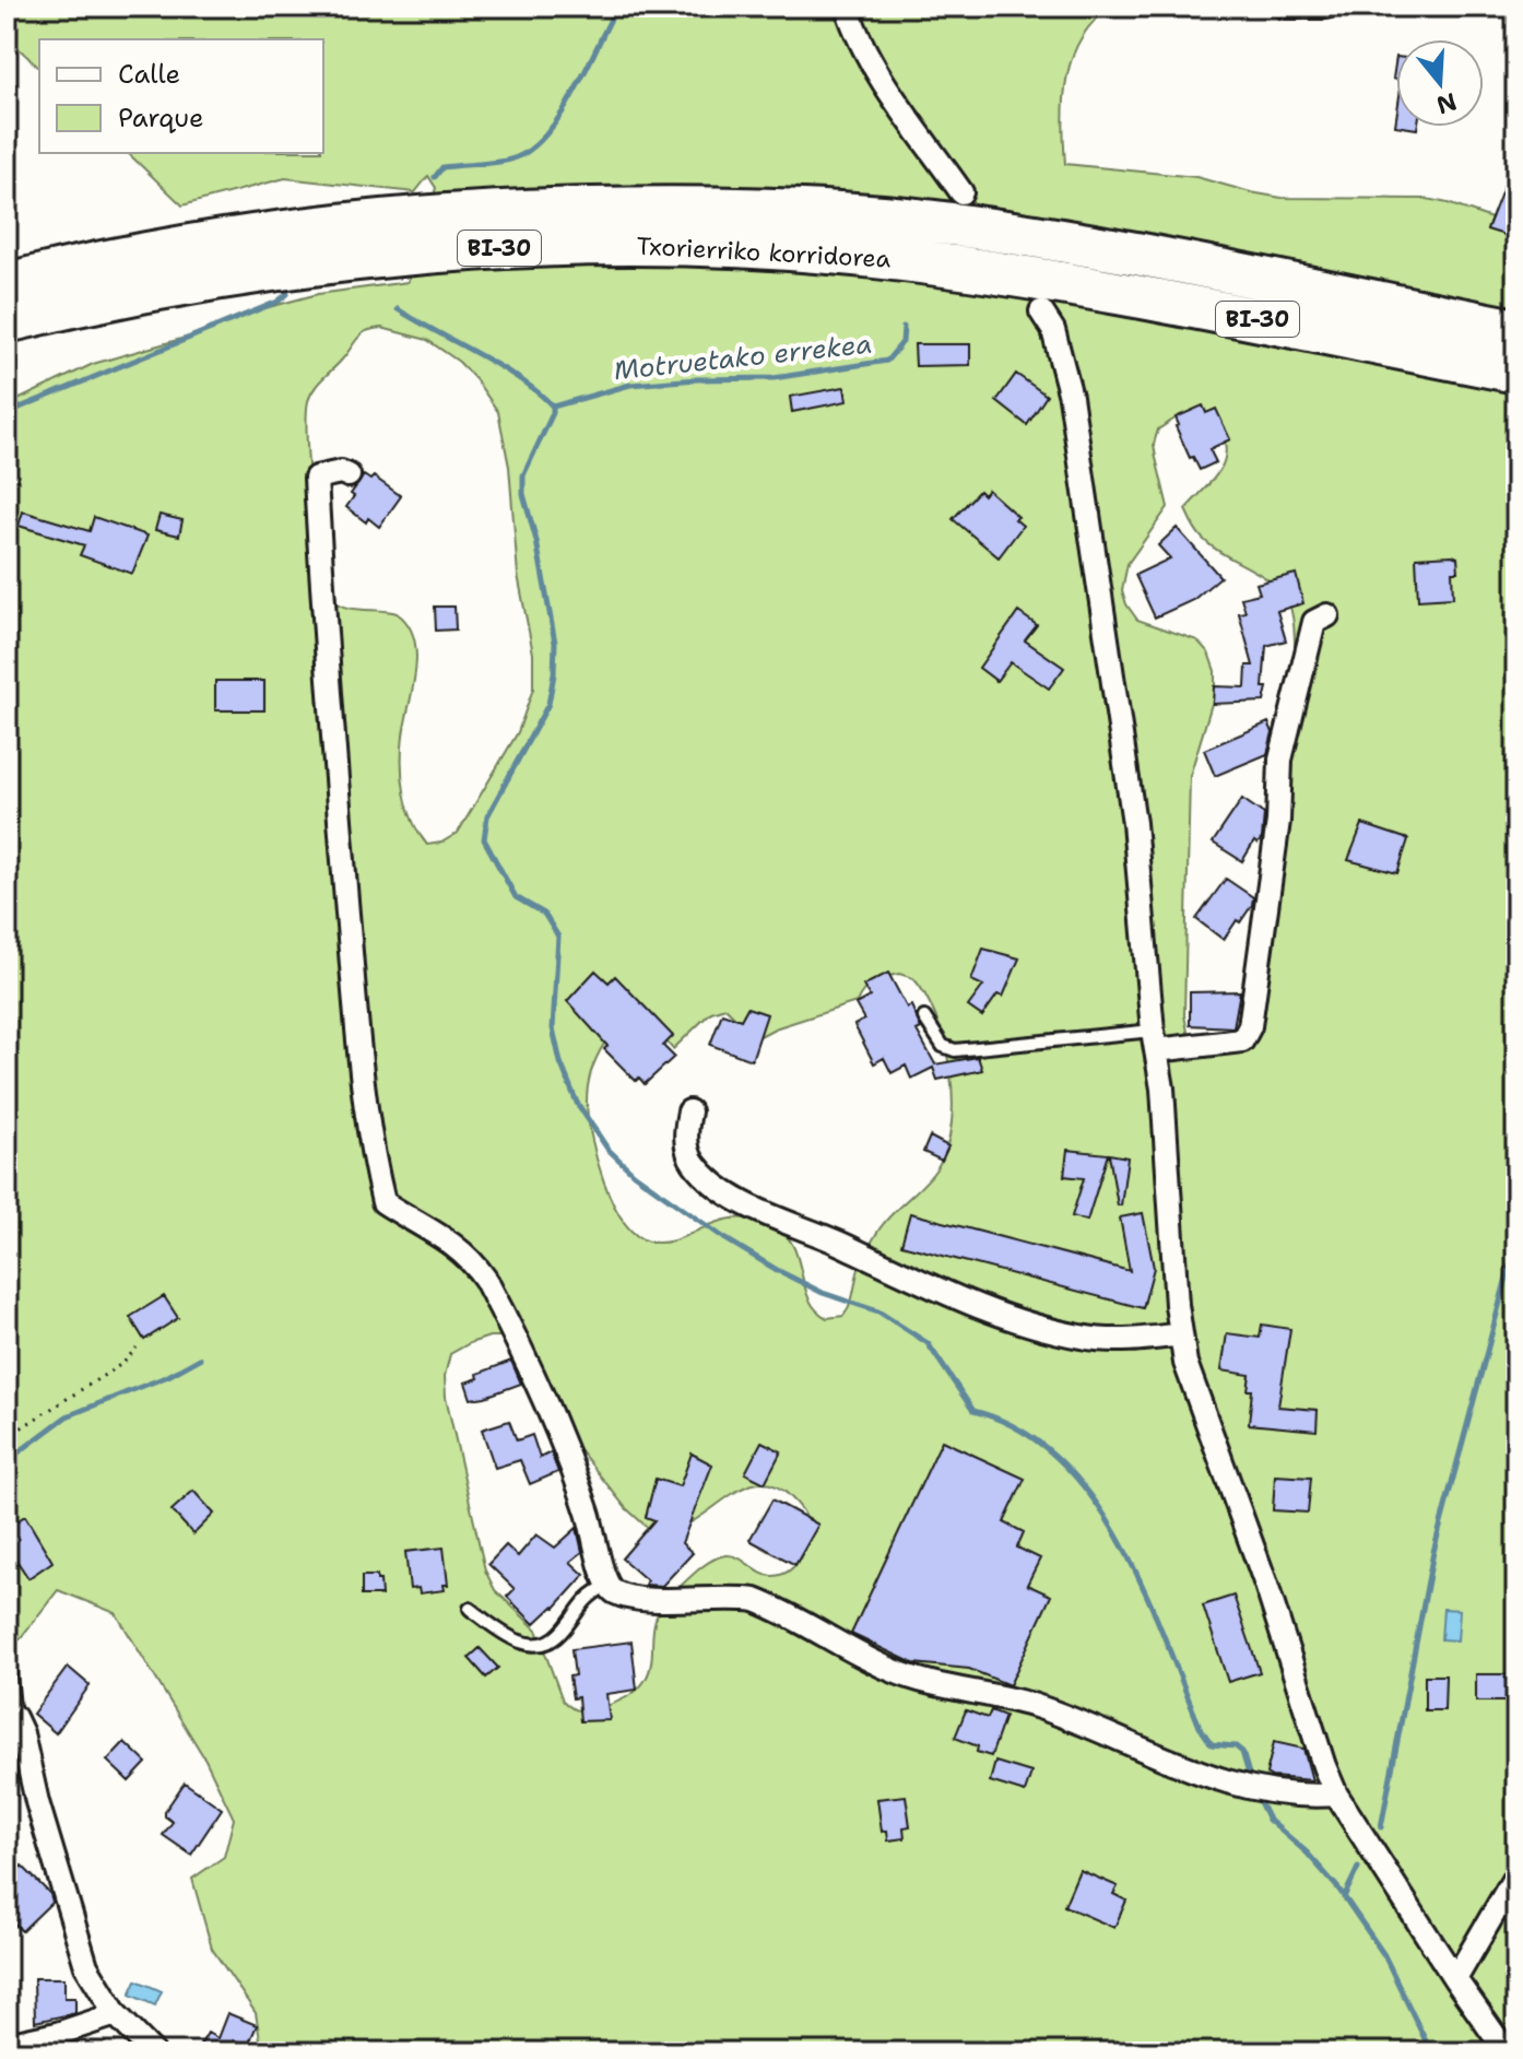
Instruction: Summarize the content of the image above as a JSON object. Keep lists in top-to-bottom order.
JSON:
{
  "streets": {
    "highway": ["BI-30", "Txorierriko korridorea"]
  },
  "water": ["Motruetako errekea"],
  "legend": ["Calle", "Parque"],
  "north": "bottom"
}
